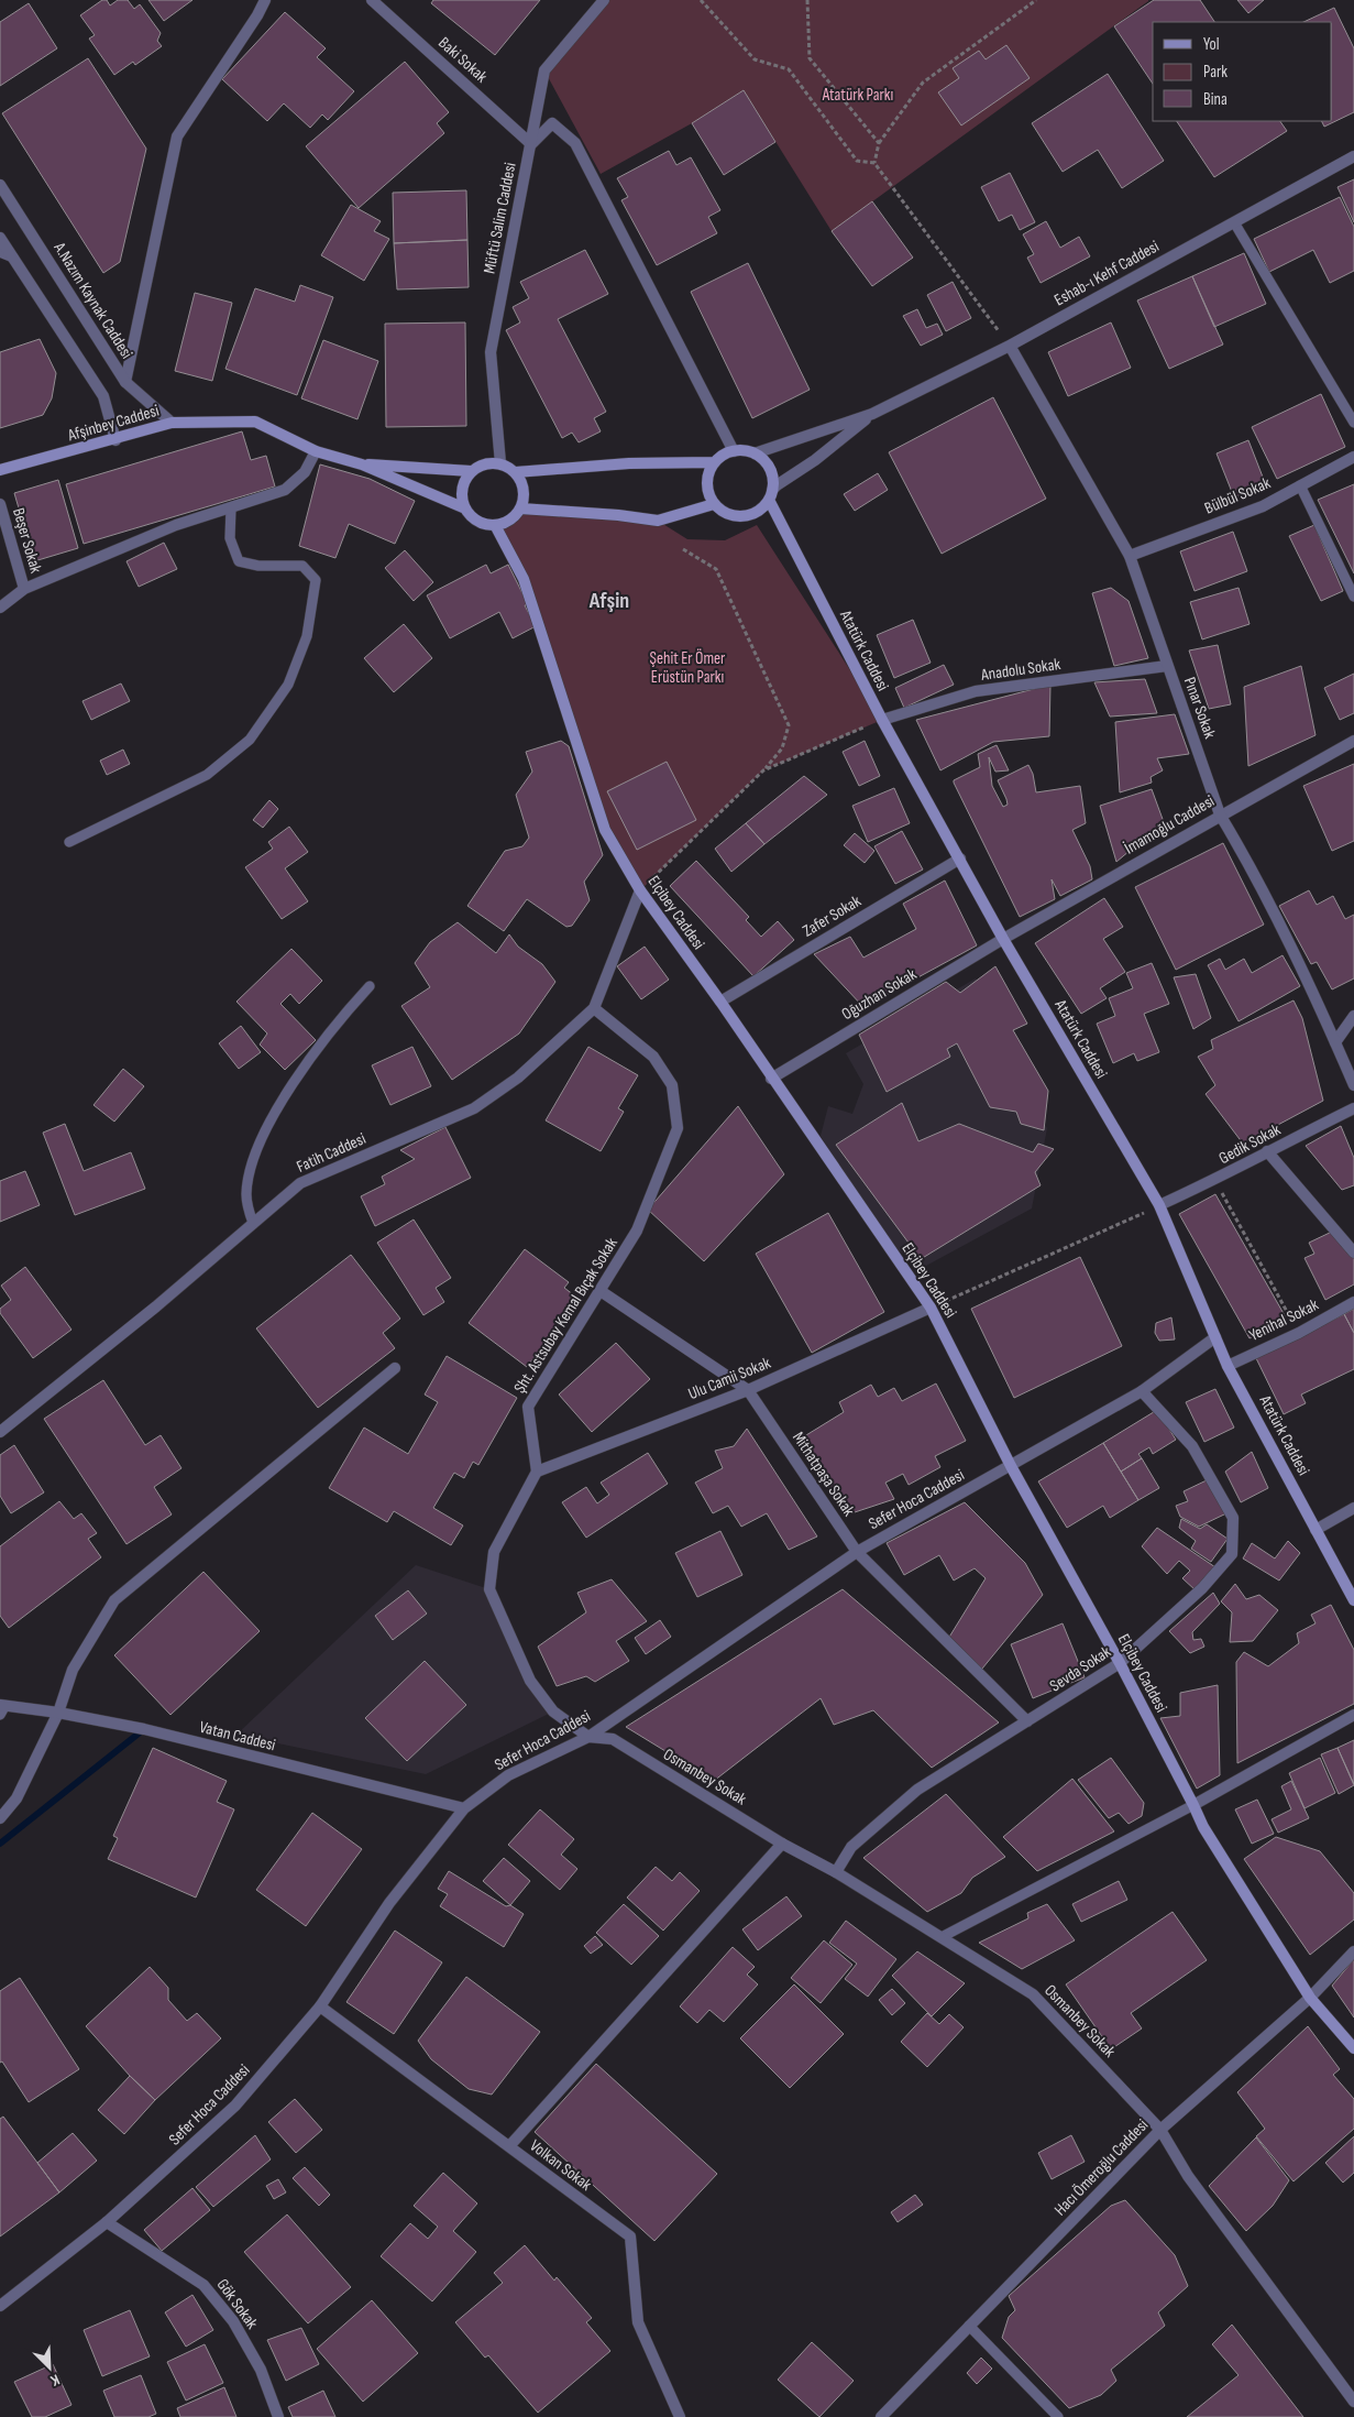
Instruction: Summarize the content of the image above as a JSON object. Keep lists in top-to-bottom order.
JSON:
{
  "streets": {
    "main road": ["Afşinbey Caddesi", "Atatürk Caddesi", "Elçibey Caddesi"],
    "street": [
      "Baki Sokak",
      "Müftü Salim Caddesi",
      "Eshab-ı Kehf Caddesi",
      "A.Nazım Kaynak Caddesi",
      "Bülbül Sokak",
      "Beşer Sokak",
      "Anadolu Sokak",
      "Pınar Sokak",
      "İmamoğlu Caddesi",
      "Zafer Sokak",
      "Oğuzhan Sokak",
      "Gedik Sokak",
      "Fatih Caddesi",
      "Şht. Astsubay Kemal Bıçak Sokak",
      "Yenihal Sokak",
      "Ulu Camii Sokak",
      "Mithatpaşa Sokak",
      "Sefer Hoca Caddesi",
      "Sevda Sokak",
      "Vatan Caddesi",
      "Osmanbey Sokak",
      "Volkan Sokak",
      "Hacı Ömeroğlu Caddesi",
      "Gök Sokak"
    ]
  },
  "crossings": [
    ["Baki Sokak", "Müftü Salim Caddesi"],
    ["Müftü Salim Caddesi", "Elçibey Caddesi"],
    ["Eshab-ı Kehf Caddesi", "Pınar Sokak"],
    ["A.Nazım Kaynak Caddesi", "Afşinbey Caddesi"],
    ["Bülbül Sokak", "Pınar Sokak"],
    ["Atatürk Caddesi", "Anadolu Sokak"],
    ["Atatürk Caddesi", "İmamoğlu Caddesi"],
    ["Atatürk Caddesi", "Zafer Sokak"],
    ["Atatürk Caddesi", "Oğuzhan Sokak"],
    ["Atatürk Caddesi", "Gedik Sokak"],
    ["Atatürk Caddesi", "Yenihal Sokak"],
    ["Atatürk Caddesi", "Sefer Hoca Caddesi"],
    ["Anadolu Sokak", "Pınar Sokak"],
    ["Pınar Sokak", "İmamoğlu Caddesi"],
    ["İmamoğlu Caddesi", "Oğuzhan Sokak"],
    ["Elçibey Caddesi", "Zafer Sokak"],
    ["Elçibey Caddesi", "Oğuzhan Sokak"],
    ["Elçibey Caddesi", "Fatih Caddesi"],
    ["Elçibey Caddesi", "Ulu Camii Sokak"],
    ["Elçibey Caddesi", "Sefer Hoca Caddesi"],
    ["Elçibey Caddesi", "Sevda Sokak"],
    ["Elçibey Caddesi", "Hacı Ömeroğlu Caddesi"],
    ["Fatih Caddesi", "Şht. Astsubay Kemal Bıçak Sokak"],
    ["Şht. Astsubay Kemal Bıçak Sokak", "Ulu Camii Sokak"],
    ["Şht. Astsubay Kemal Bıçak Sokak", "Mithatpaşa Sokak"],
    ["Ulu Camii Sokak", "Mithatpaşa Sokak"],
    ["Mithatpaşa Sokak", "Sefer Hoca Caddesi"],
    ["Mithatpaşa Sokak", "Sevda Sokak"],
    ["Sefer Hoca Caddesi", "Sevda Sokak"],
    ["Sefer Hoca Caddesi", "Vatan Caddesi"],
    ["Sefer Hoca Caddesi", "Osmanbey Sokak"],
    ["Sefer Hoca Caddesi", "Volkan Sokak"],
    ["Sefer Hoca Caddesi", "Gök Sokak"],
    ["Sevda Sokak", "Osmanbey Sokak"],
    ["Osmanbey Sokak", "Hacı Ömeroğlu Caddesi"]
  ],
  "districts": ["Afşin"],
  "parks": ["Atatürk Parkı", "Şehit Er Ömer Erüstün Parkı"],
  "legend": ["Yol", "Park", "Bina"],
  "north": "bottom right"
}
